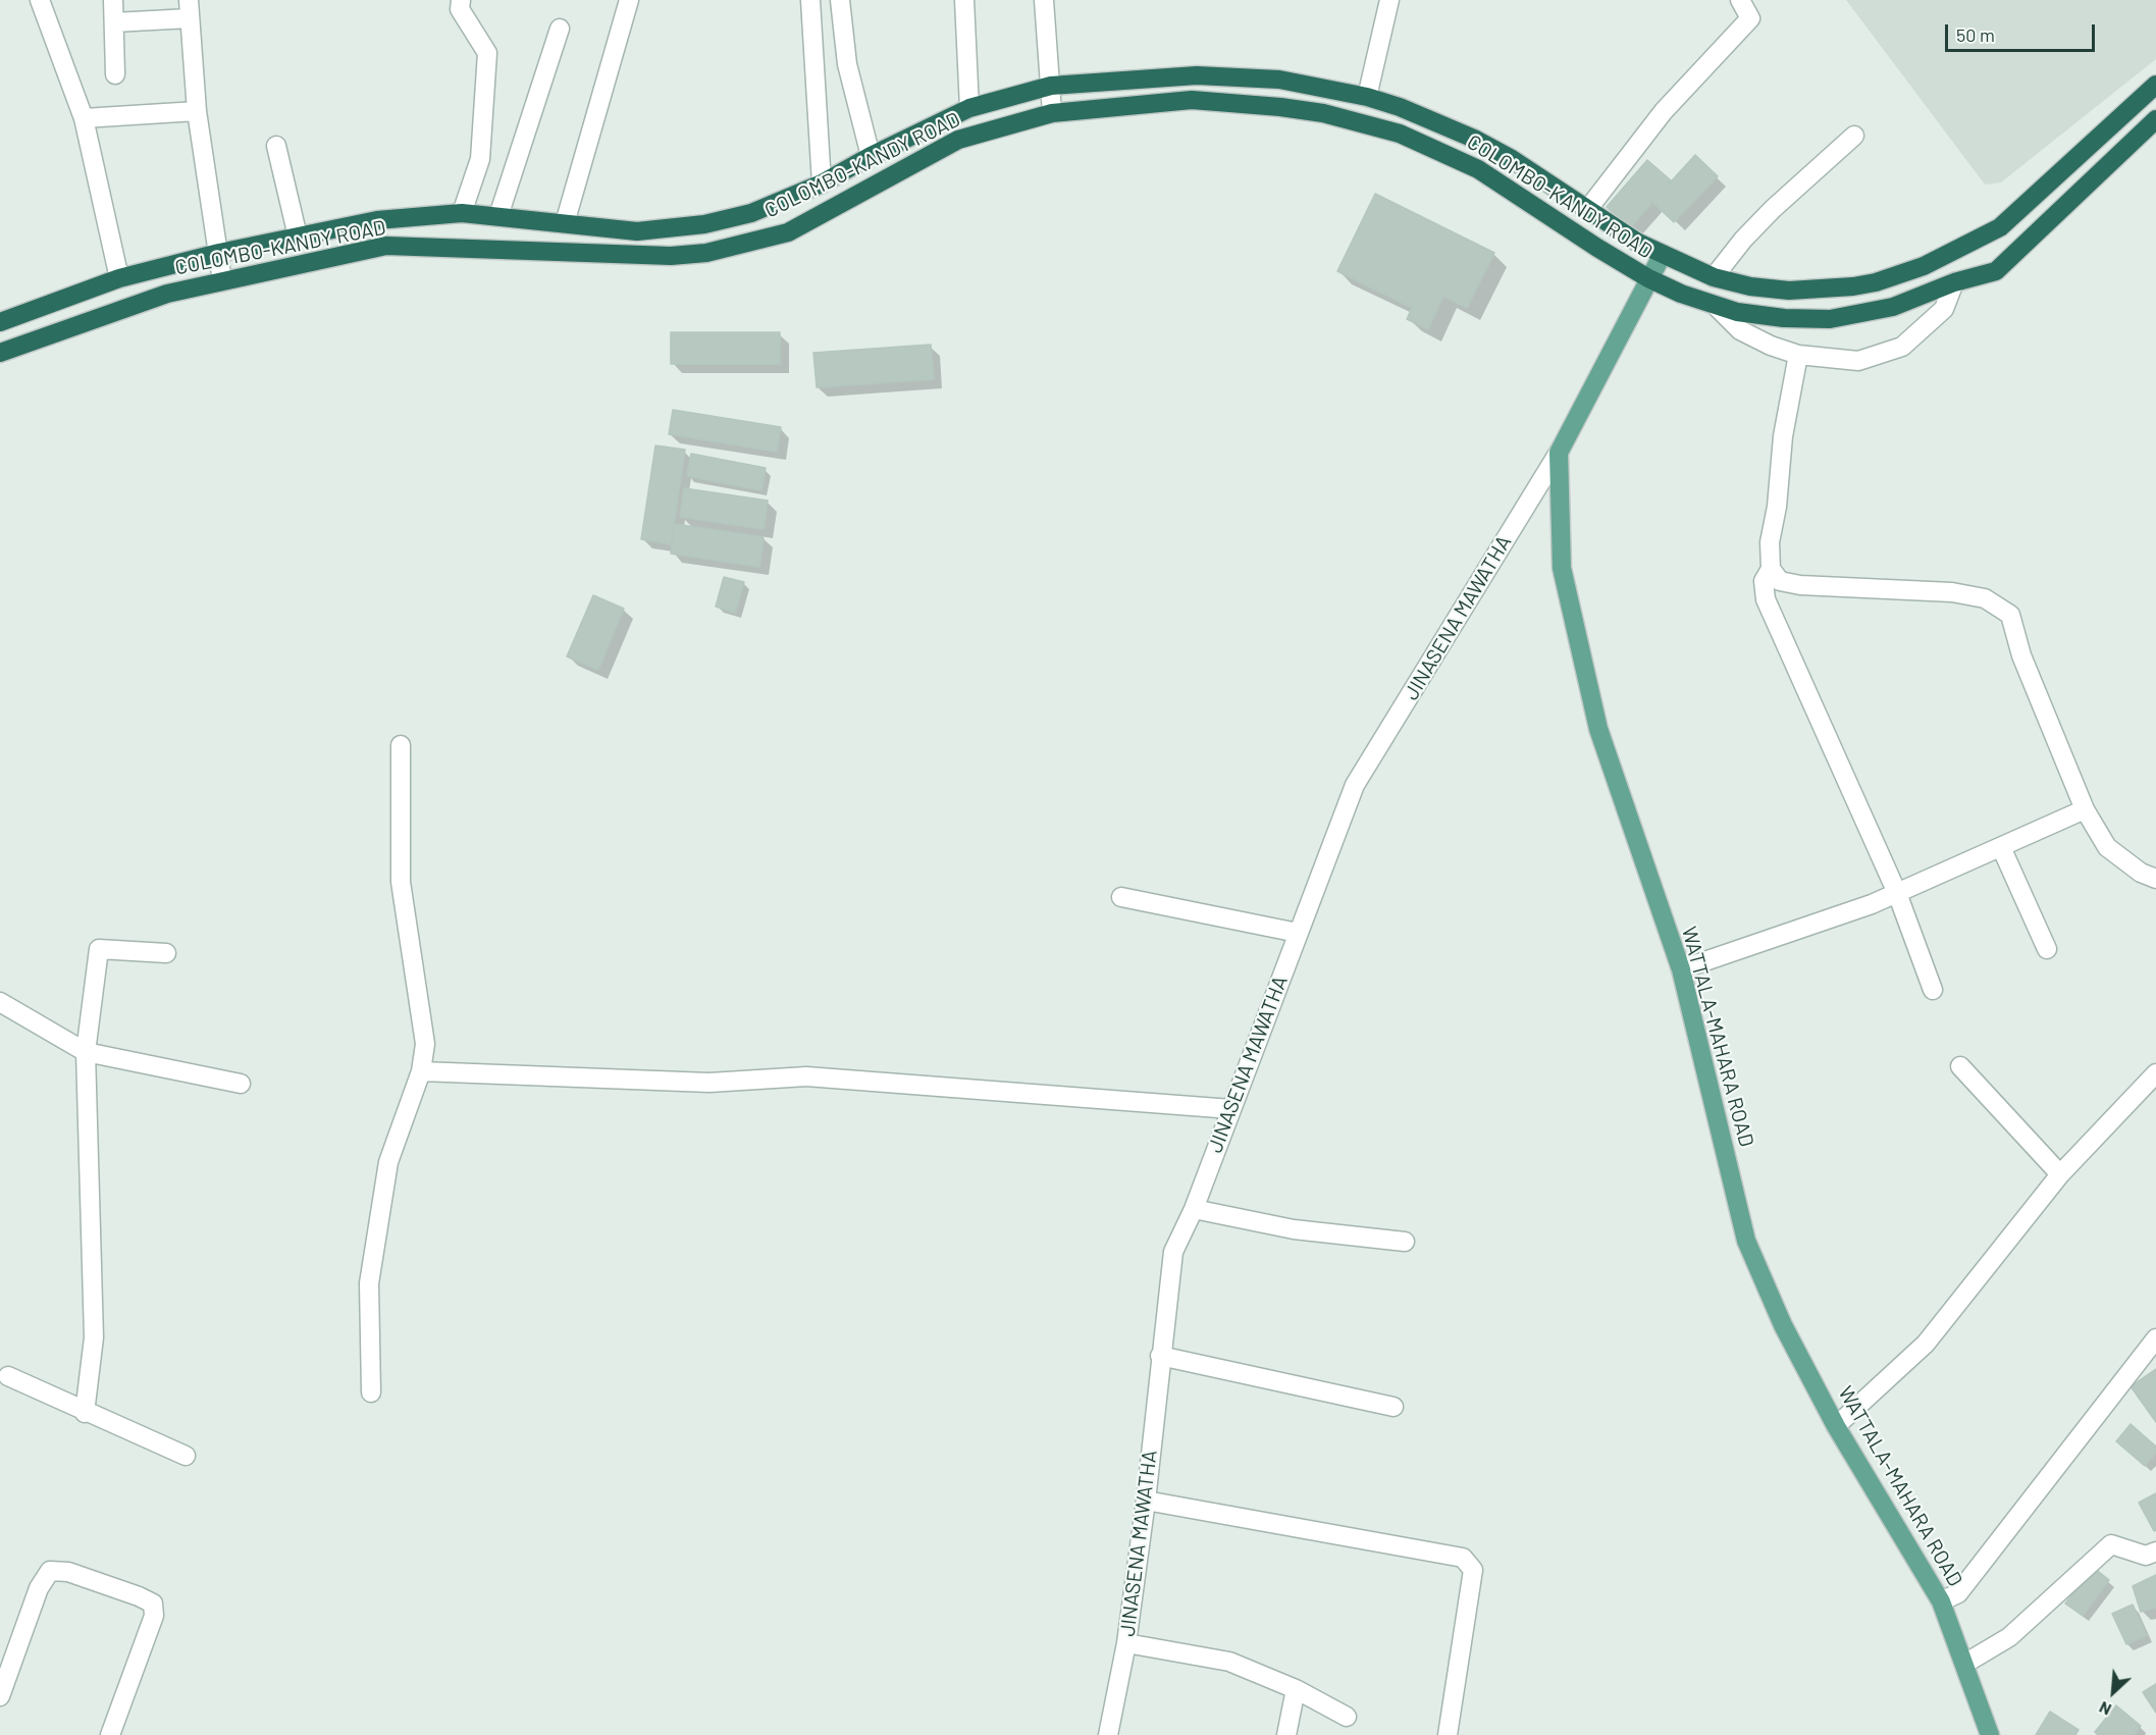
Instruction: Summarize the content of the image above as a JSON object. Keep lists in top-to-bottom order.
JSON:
{
  "streets": {
    "highway": ["COLOMBO-KANDY ROAD"],
    "main road": ["WATTALA-MAHARA ROAD"],
    "street": ["JINASENA MAWATHA"]
  },
  "crossings": [
    ["COLOMBO-KANDY ROAD", "WATTALA-MAHARA ROAD"],
    ["JINASENA MAWATHA", "WATTALA-MAHARA ROAD"]
  ],
  "scale_bar": "50 m",
  "north": "bottom left"
}
